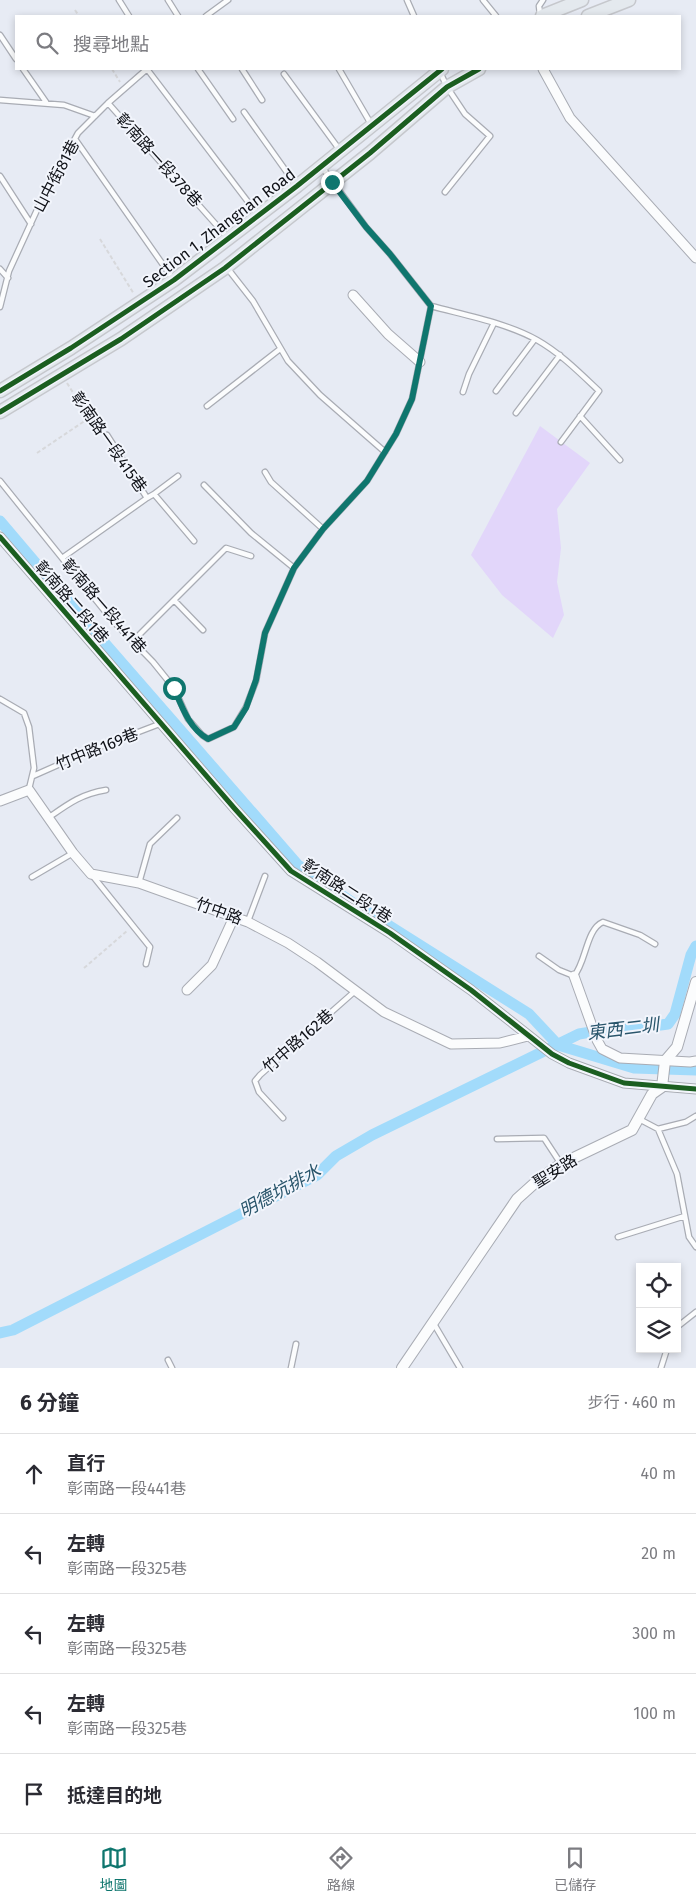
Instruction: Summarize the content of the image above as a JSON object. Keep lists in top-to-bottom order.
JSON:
{
  "streets": {
    "main road": ["Section 1, Zhangnan Road"],
    "street": ["彰南路二段1巷", "竹中路", "聖安路"],
    "lane": [
      "彰南路一段378巷",
      "山中街81巷",
      "彰南路一段415巷",
      "彰南路一段441巷",
      "竹中路169巷",
      "竹中路162巷"
    ]
  },
  "crossings": [
    ["彰南路一段378巷", "山中街81巷"],
    ["彰南路一段378巷", "Section 1, Zhangnan Road"],
    ["Section 1, Zhangnan Road", "彰南路一段415巷"],
    ["彰南路一段415巷", "彰南路一段441巷"],
    ["彰南路二段1巷", "竹中路169巷"],
    ["彰南路二段1巷", "竹中路"],
    ["彰南路二段1巷", "聖安路"],
    ["竹中路", "竹中路162巷"]
  ],
  "water": ["東西二圳", "明德坑排水"],
  "page": {
    "search": "搜尋地點",
    "heading": ["6 分鐘", "步行 · 460 m"],
    "list": [
      ["直行", "彰南路一段441巷", "40 m"],
      ["左轉", "彰南路一段325巷", "20 m"],
      ["左轉", "彰南路一段325巷", "300 m"],
      ["左轉", "彰南路一段325巷", "100 m"],
      "抵達目的地"
    ],
    "nav": ["地圖", "路線", "已儲存"]
  }
}
